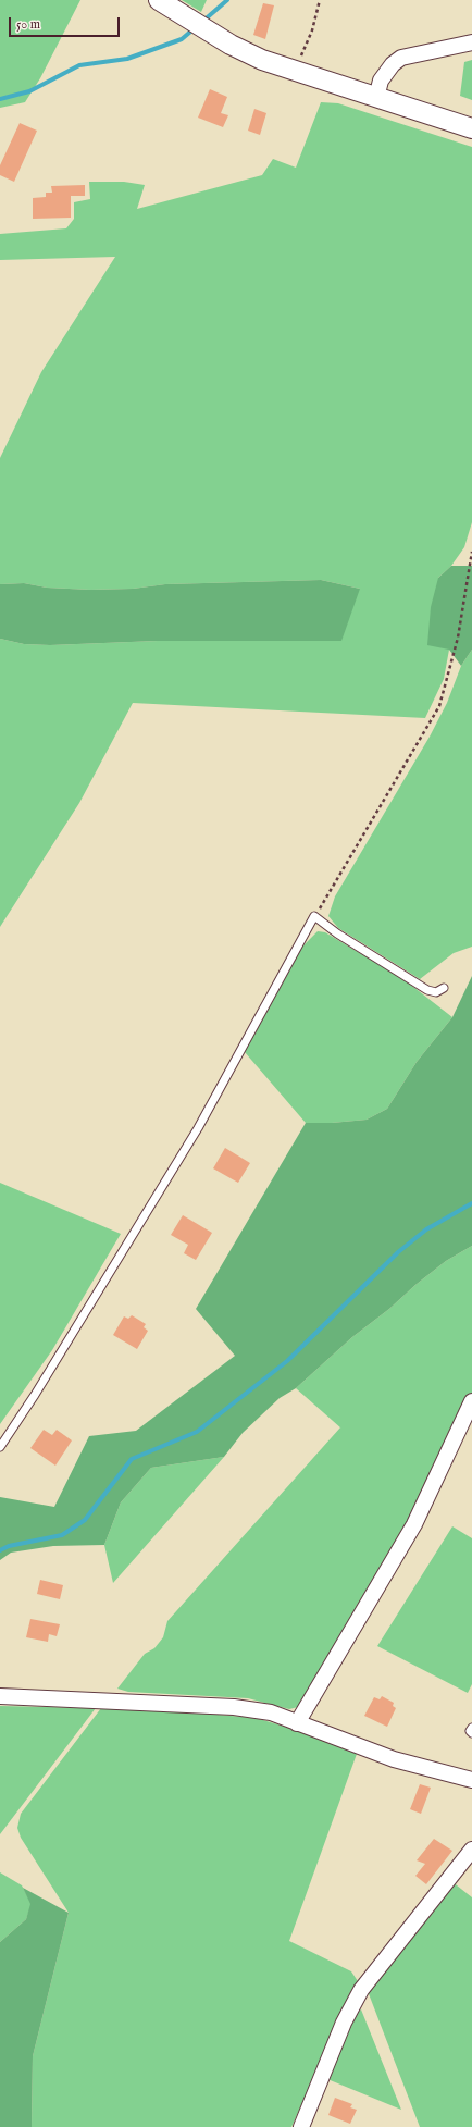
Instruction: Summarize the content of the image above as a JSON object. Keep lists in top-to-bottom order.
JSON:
{
  "scale_bar": "50 m"
}
